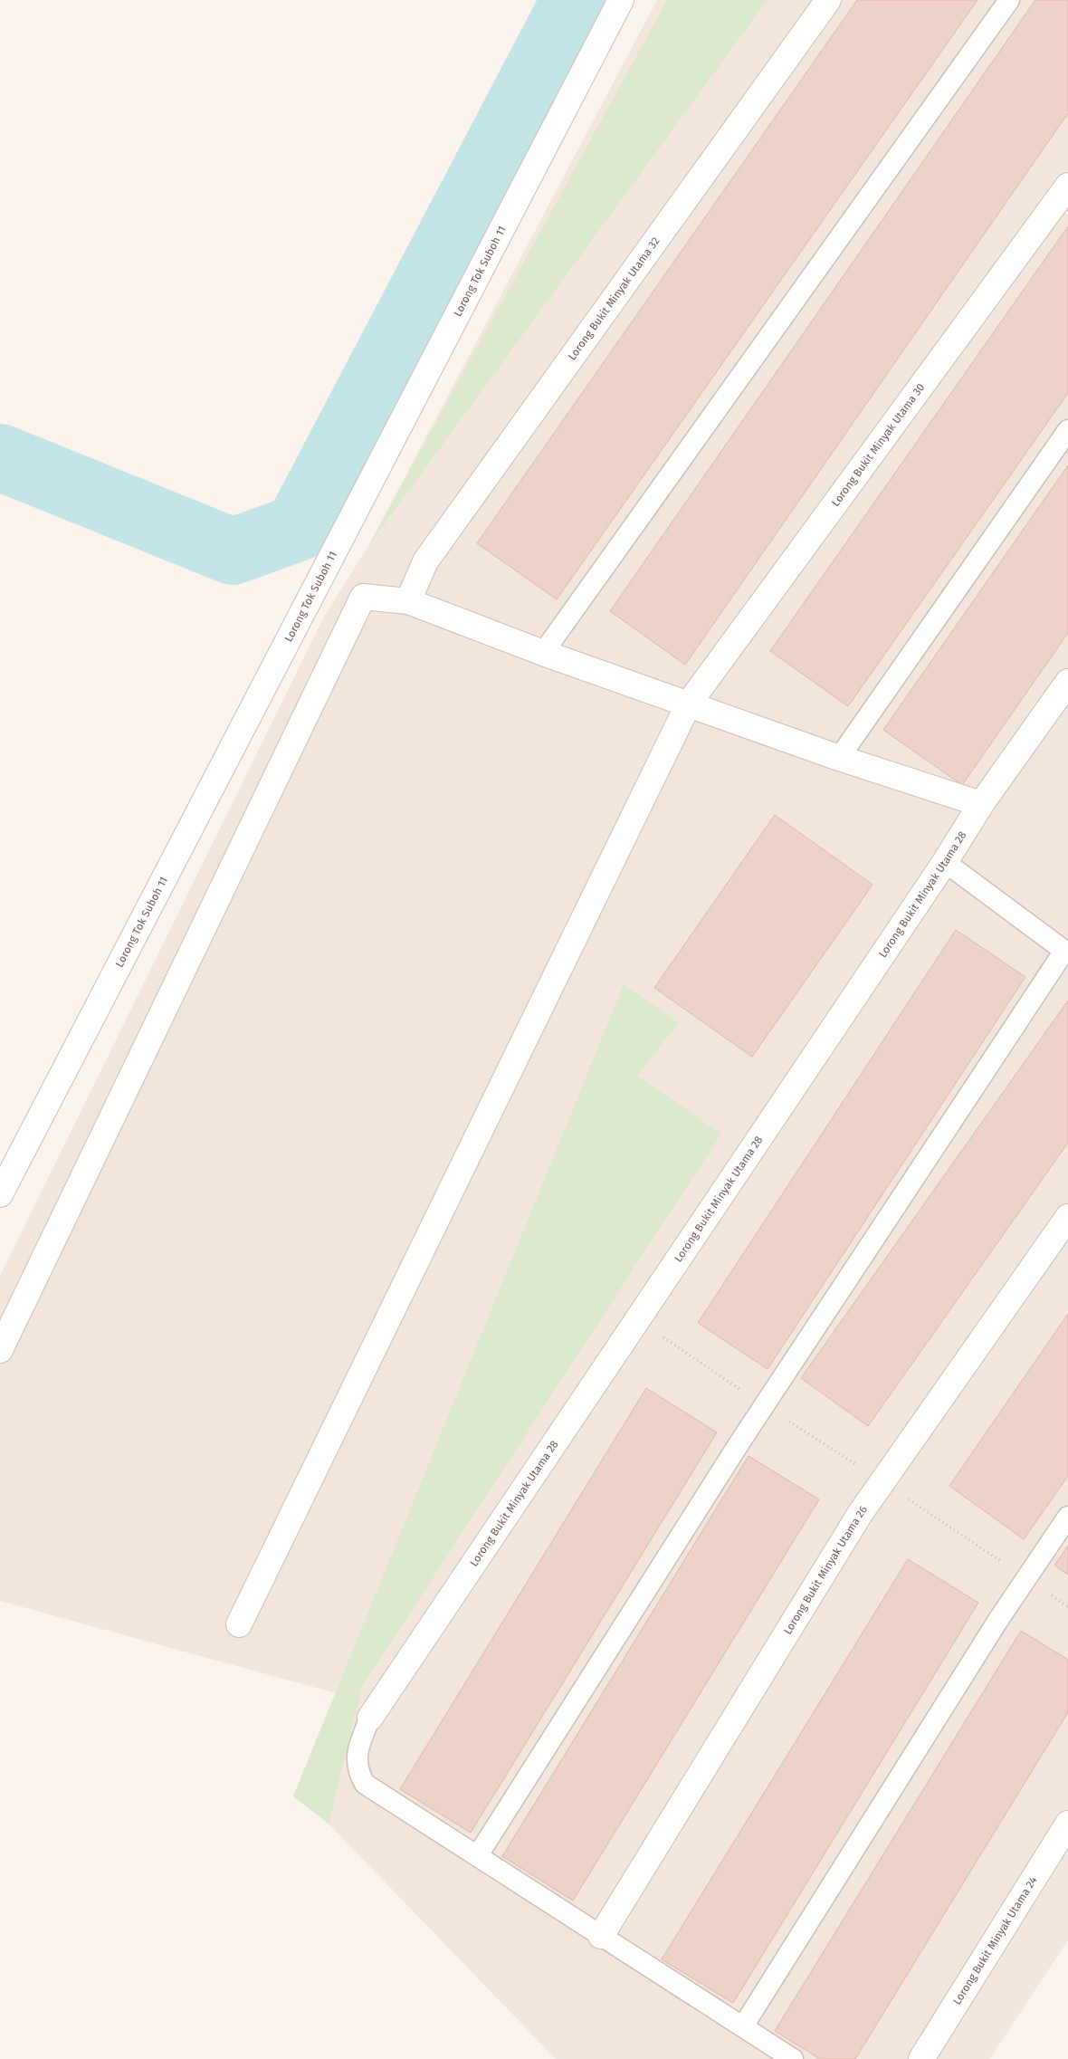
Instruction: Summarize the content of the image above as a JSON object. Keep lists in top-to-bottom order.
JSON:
{
  "streets": {
    "street": [
      "Lorong Tok Suboh 11",
      "Lorong Bukit Minyak Utama 32",
      "Lorong Bukit Minyak Utama 30",
      "Lorong Bukit Minyak Utama 28",
      "Lorong Bukit Minyak Utama 26",
      "Lorong Bukit Minyak Utama 24"
    ]
  }
}
